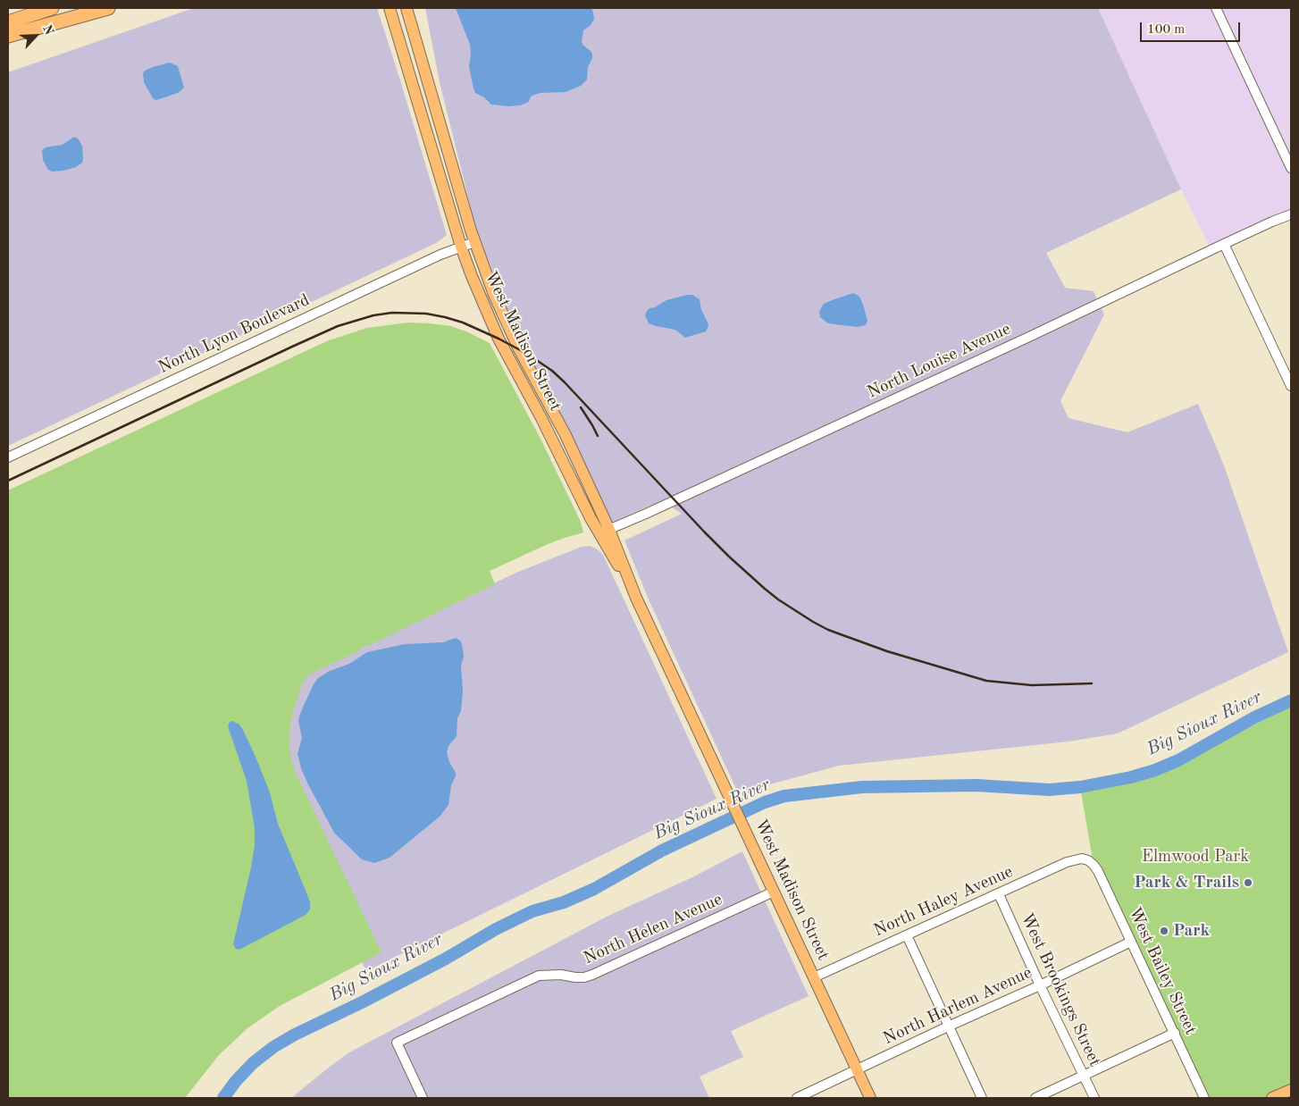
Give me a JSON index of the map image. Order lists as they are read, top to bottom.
{
  "streets": {
    "main road": ["West Madison Street"],
    "street": [
      "North Lyon Boulevard",
      "North Louise Avenue",
      "North Haley Avenue",
      "North Helen Avenue",
      "West Bailey Street",
      "West Brookings Street",
      "North Harlem Avenue"
    ]
  },
  "crossings": [
    ["North Lyon Boulevard", "West Madison Street"],
    ["West Madison Street", "North Louise Avenue"],
    ["West Madison Street", "North Haley Avenue"],
    ["West Madison Street", "North Helen Avenue"],
    ["West Madison Street", "North Harlem Avenue"],
    ["North Haley Avenue", "West Bailey Street"],
    ["North Haley Avenue", "West Brookings Street"],
    ["West Bailey Street", "North Harlem Avenue"],
    ["West Brookings Street", "North Harlem Avenue"]
  ],
  "water": ["Big Sioux River"],
  "parks": ["Elmwood Park"],
  "places": ["Park & Trails", "Park"],
  "scale_bar": "100 m",
  "north": "top right"
}
